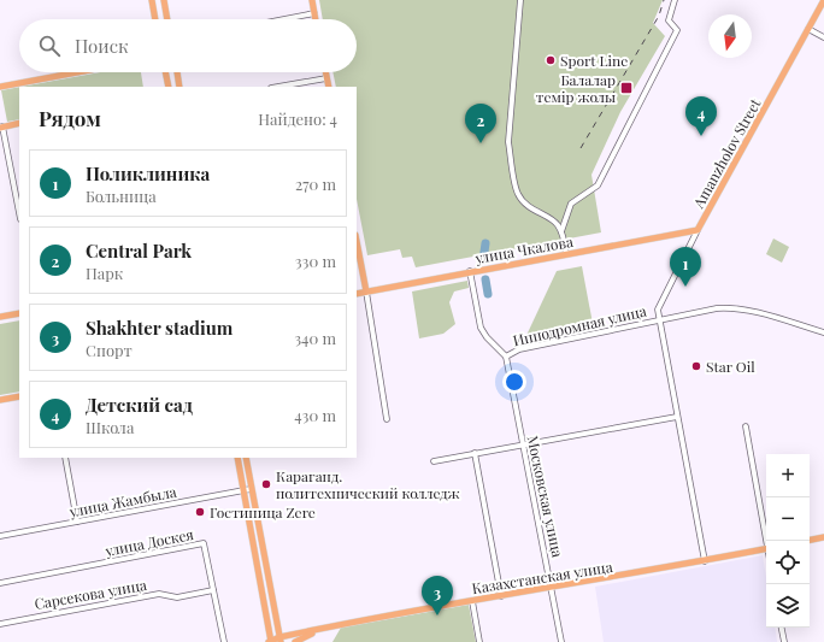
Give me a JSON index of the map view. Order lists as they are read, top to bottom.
{
  "streets": {
    "main road": ["Amanzholov Street", "улица Чкалова", "Казахстанская улица"],
    "street": [
      "Ипподромная улица",
      "Московская улица",
      "улица Жамбыла",
      "улица Доскея",
      "Сарсекова улица"
    ]
  },
  "crossings": [
    ["Amanzholov Street", "улица Чкалова"],
    ["Amanzholov Street", "Ипподромная улица"],
    ["Ипподромная улица", "Московская улица"],
    ["Московская улица", "Казахстанская улица"],
    ["улица Доскея", "Сарсекова улица"]
  ],
  "places": {
    "other": [
      "Sport Line",
      "Star Oil",
      "Караганд. политехнический колледж",
      "Гостиница Zere"
    ],
    "transit": ["Балалар темір жолы"]
  },
  "north": "bottom",
  "page": {
    "search": "Поиск",
    "heading": ["Рядом", "Найдено: 4"],
    "pins": [
      "4",
      "2",
      "1",
      "3"
    ],
    "list": [
      {
        "mark": "1",
        "name": "Поликлиника",
        "note": "Больница",
        "value": "270 m"
      },
      {
        "mark": "2",
        "name": "Central Park",
        "note": "Парк",
        "value": "330 m"
      },
      {
        "mark": "3",
        "name": "Shakhter stadium",
        "note": "Спорт",
        "value": "340 m"
      },
      {
        "mark": "4",
        "name": "Детский сад",
        "note": "Школа",
        "value": "430 m"
      }
    ],
    "map_buttons": ["+", "−"]
  }
}
